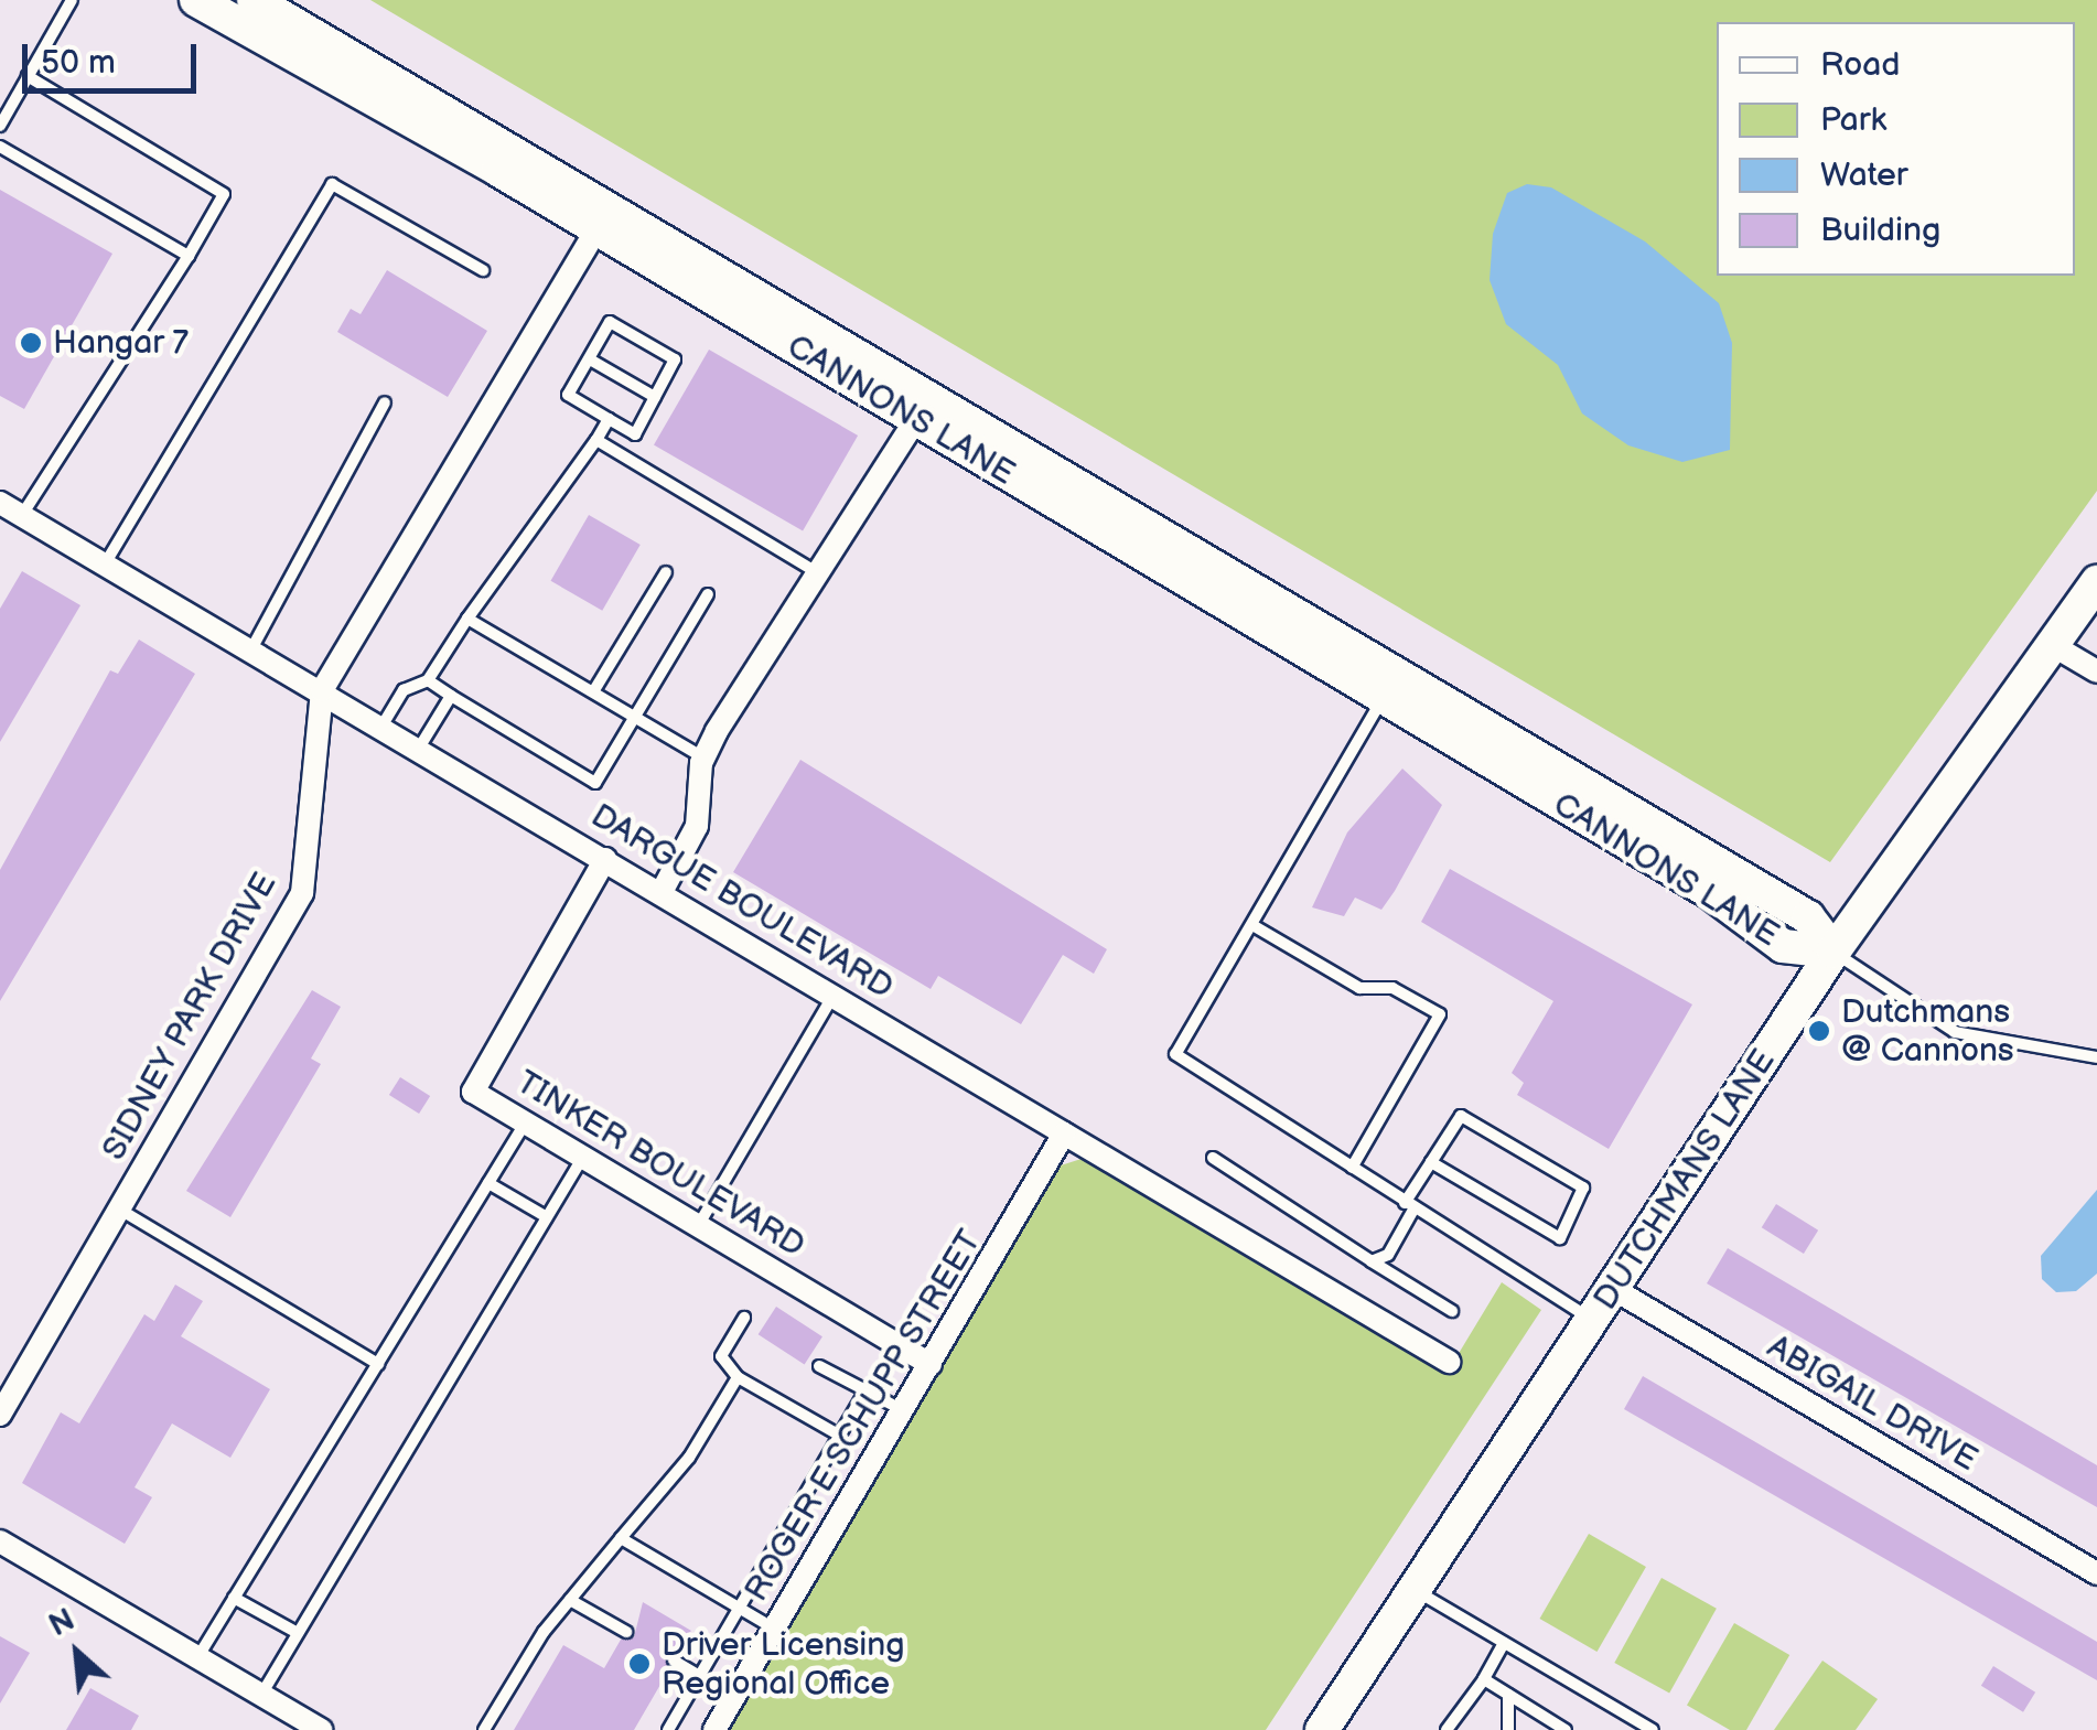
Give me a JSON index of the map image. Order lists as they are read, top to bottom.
{
  "streets": {
    "main road": ["CANNONS LANE", "DUTCHMANS LANE"],
    "street": [
      "DARGUE BOULEVARD",
      "SIDNEY PARK DRIVE",
      "TINKER BOULEVARD",
      "ABIGAIL DRIVE",
      "ROGER E SCHUPP STREET"
    ]
  },
  "crossings": [
    ["CANNONS LANE", "SIDNEY PARK DRIVE"],
    ["CANNONS LANE", "DUTCHMANS LANE"],
    ["DARGUE BOULEVARD", "SIDNEY PARK DRIVE"],
    ["DARGUE BOULEVARD", "TINKER BOULEVARD"],
    ["DARGUE BOULEVARD", "ROGER E SCHUPP STREET"],
    ["TINKER BOULEVARD", "ROGER E SCHUPP STREET"],
    ["DUTCHMANS LANE", "ABIGAIL DRIVE"]
  ],
  "places": ["Hangar 7", "Dutchmans @ Cannons", "Driver Licensing Regional Office"],
  "legend": [
    "Road",
    "Park",
    "Water",
    "Building"
  ],
  "scale_bar": "50 m",
  "north": "top left"
}
